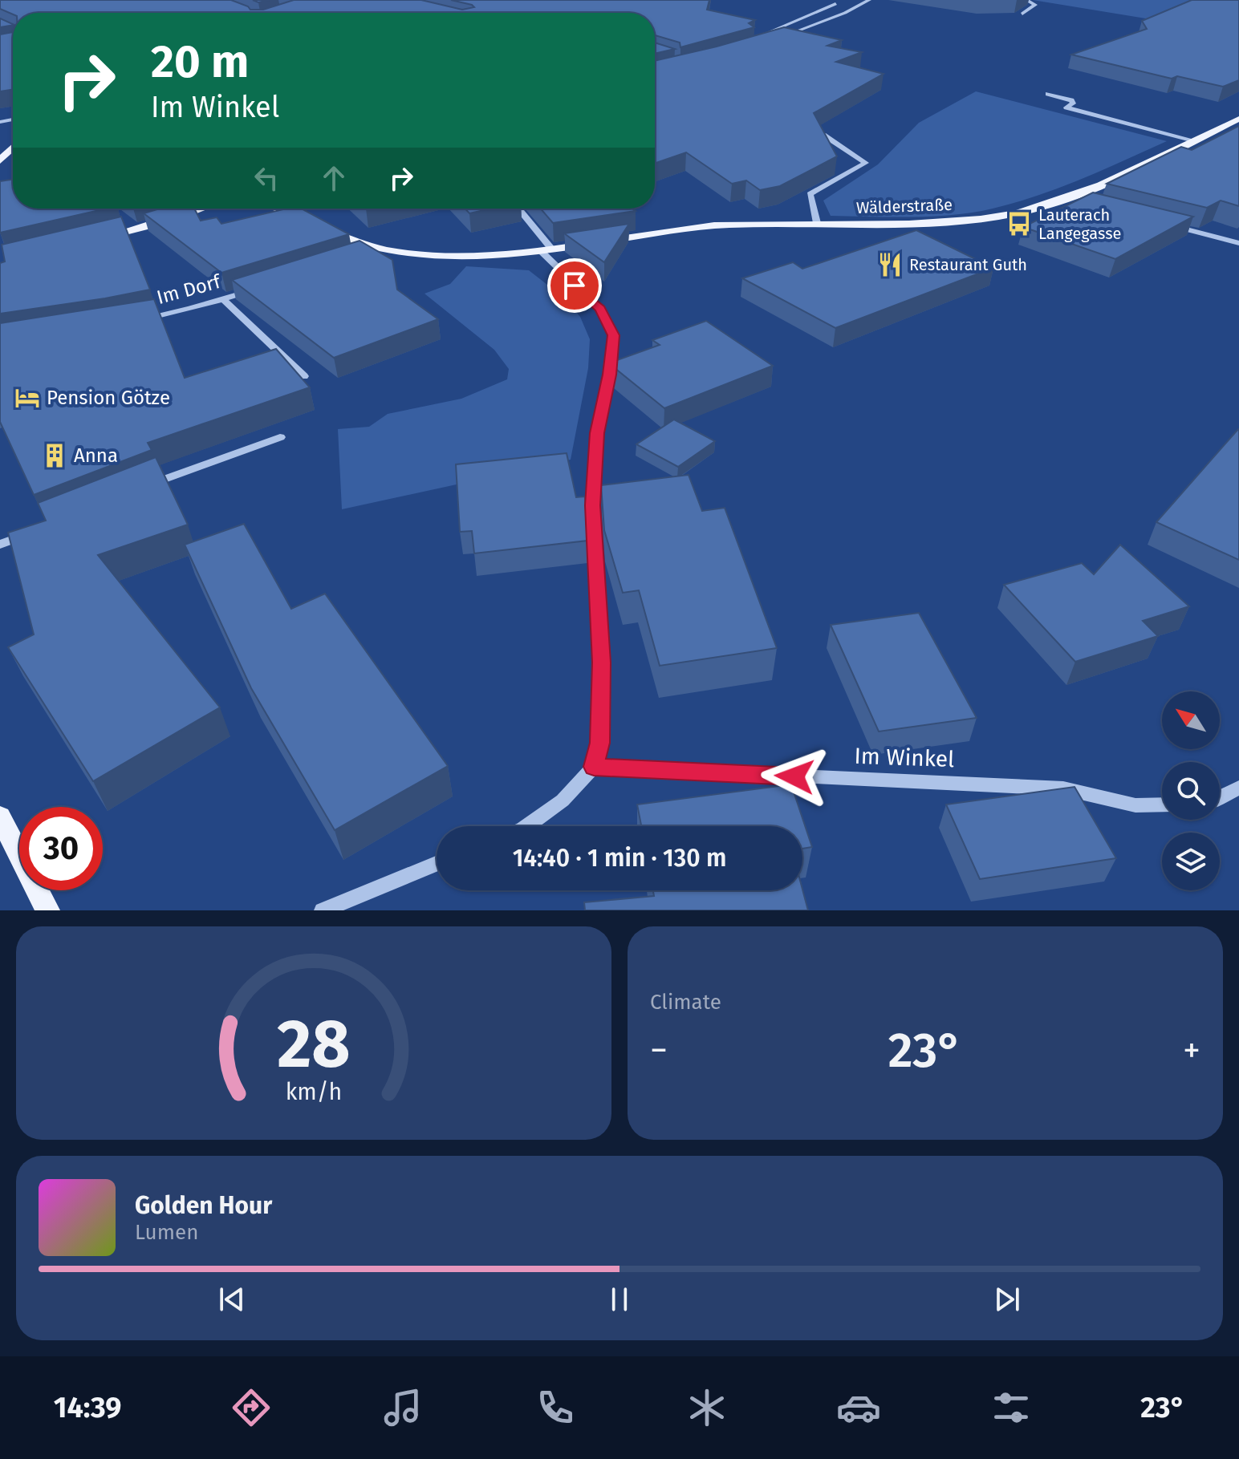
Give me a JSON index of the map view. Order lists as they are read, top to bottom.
{
  "streets": {
    "main road": ["Wälderstraße"],
    "street": ["Im Dorf", "Im Winkel"]
  },
  "places": {
    "bus stop": ["Lauterach Langegasse"],
    "restaurant": ["Restaurant Guth"],
    "hotel": ["Pension Götze"],
    "building": ["Anna"]
  },
  "north": "top left",
  "page": {
    "turn": ["20 m", "Im Winkel"],
    "limit": "30",
    "trip": "14:40 · 1 min · 130 m",
    "tile": "Climate",
    "heat": ["−", "23°", "+"],
    "song": ["Golden Hour", "Lumen"],
    "tabs": ["14:39", "23°"],
    "gauge": ["28", "km/h"]
  }
}
